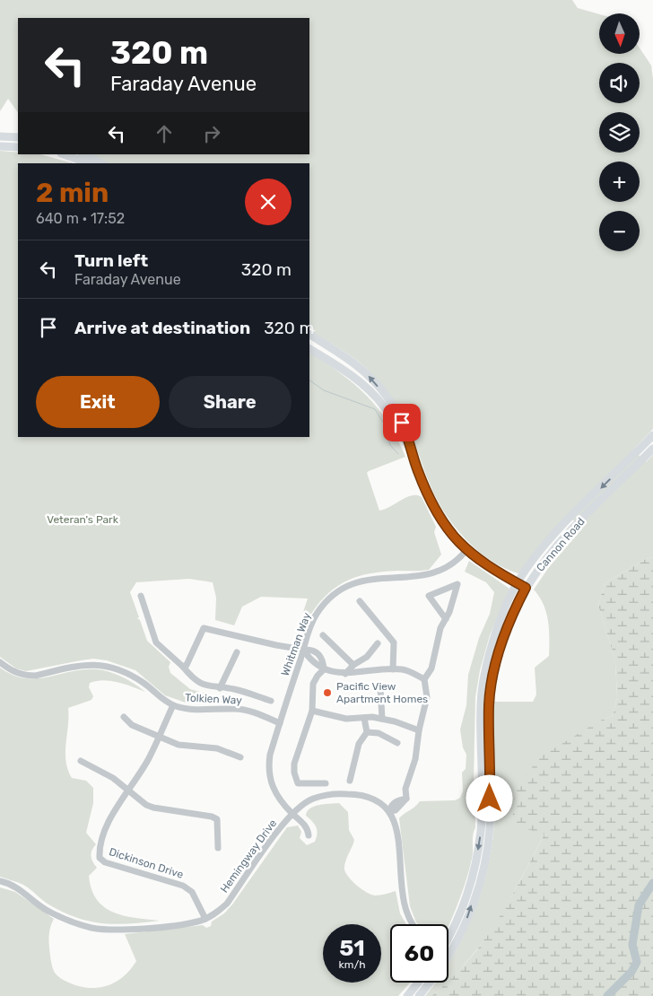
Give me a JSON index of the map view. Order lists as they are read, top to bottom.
{
  "streets": {
    "main road": ["Cannon Road"],
    "street": [
      "Whitman Way",
      "Tolkien Way",
      "Hemingway Drive",
      "Dickinson Drive"
    ]
  },
  "crossings": [
    ["Whitman Way", "Tolkien Way"],
    ["Whitman Way", "Hemingway Drive"],
    ["Tolkien Way", "Dickinson Drive"],
    ["Hemingway Drive", "Dickinson Drive"]
  ],
  "parks": ["Veteran's Park"],
  "places": ["Pacific View Apartment Homes"],
  "north": "bottom",
  "page": {
    "map_buttons": ["+", "−"],
    "turn": ["320 m", "Faraday Avenue"],
    "heading": ["2 min", "640 m · 17:52"],
    "list": [
      {
        "name": "Turn left",
        "note": "Faraday Avenue",
        "value": "320 m"
      },
      {
        "name": "Arrive at destination",
        "value": "320 m"
      }
    ],
    "buttons": ["Exit", "Share"],
    "speed": "51 km/h",
    "limit": "60"
  }
}
